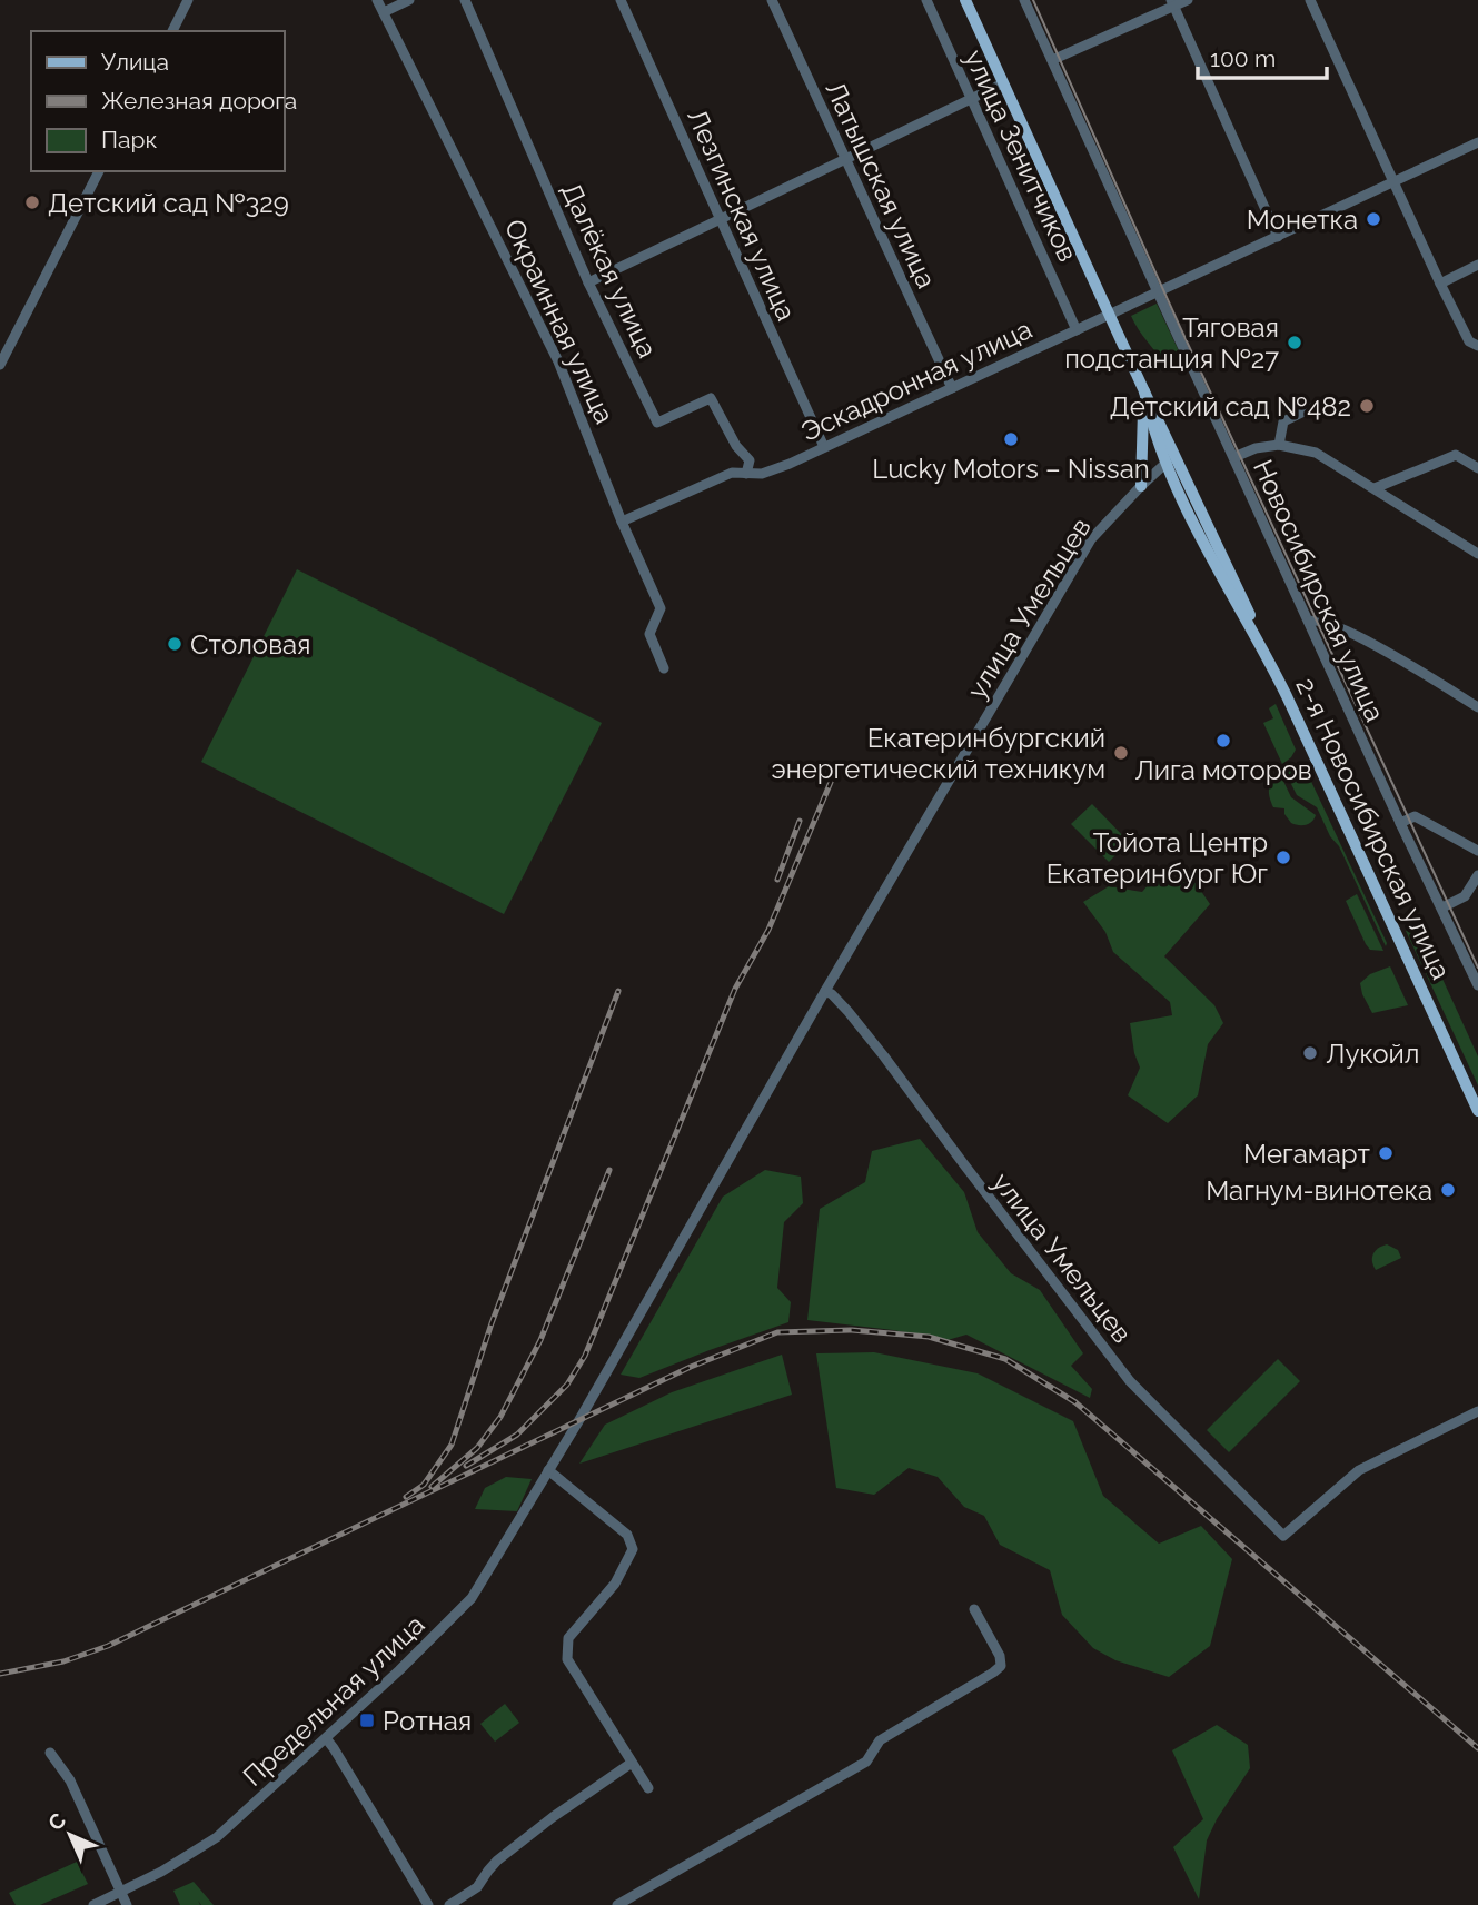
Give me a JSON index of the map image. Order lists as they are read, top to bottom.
{
  "streets": {
    "main road": ["2-я Новосибирская улица"],
    "street": [
      "улица Зенитчиков",
      "Латышская улица",
      "Лезгинская улица",
      "Далёкая улица",
      "Окраинная улица",
      "Эскадронная улица",
      "Новосибирская улица",
      "улица Умельцев",
      "Предельная улица"
    ]
  },
  "crossings": [
    ["улица Зенитчиков", "Эскадронная улица"],
    ["Латышская улица", "Эскадронная улица"],
    ["Лезгинская улица", "Эскадронная улица"],
    ["Далёкая улица", "Эскадронная улица"],
    ["Окраинная улица", "Эскадронная улица"],
    ["Эскадронная улица", "Новосибирская улица"],
    ["Эскадронная улица", "2-я Новосибирская улица"],
    ["улица Умельцев", "2-я Новосибирская улица"],
    ["улица Умельцев", "Предельная улица"]
  ],
  "places": {
    "other": [
      "Детский сад №329",
      "Монетка",
      "Тяговая подстанция №27",
      "Детский сад №482",
      "Lucky Motors – Nissan",
      "Столовая",
      "Лига моторов",
      "Екатеринбургский энергетический техникум",
      "Тойота Центр Екатеринбург Юг",
      "Лукойл",
      "Мегамарт",
      "Магнум-винотека"
    ],
    "transit": ["Ротная"]
  },
  "legend": ["Улица", "Железная дорога", "Парк"],
  "scale_bar": "100 m",
  "north": "top left"
}
